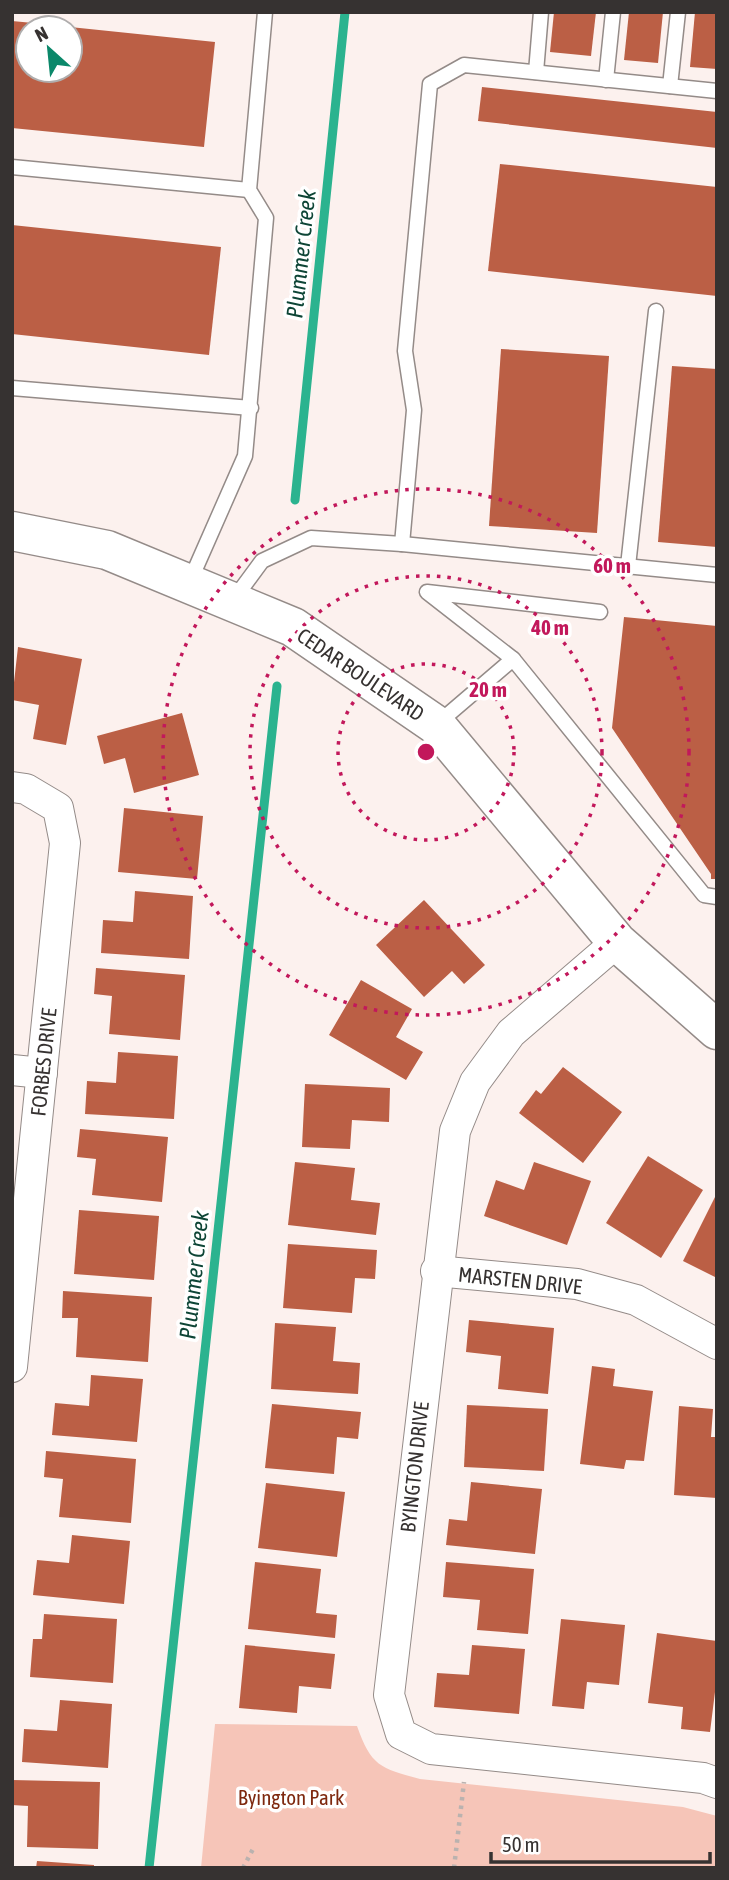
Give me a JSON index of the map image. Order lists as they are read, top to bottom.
{
  "streets": {
    "main road": ["CEDAR BOULEVARD"],
    "street": ["FORBES DRIVE", "MARSTEN DRIVE", "BYINGTON DRIVE"]
  },
  "crossings": [
    ["CEDAR BOULEVARD", "BYINGTON DRIVE"],
    ["MARSTEN DRIVE", "BYINGTON DRIVE"]
  ],
  "water": ["Plummer Creek"],
  "parks": ["Byington Park"],
  "scale_bar": "50 m",
  "north": "top left",
  "rings": ["60 m", "40 m", "20 m"]
}
